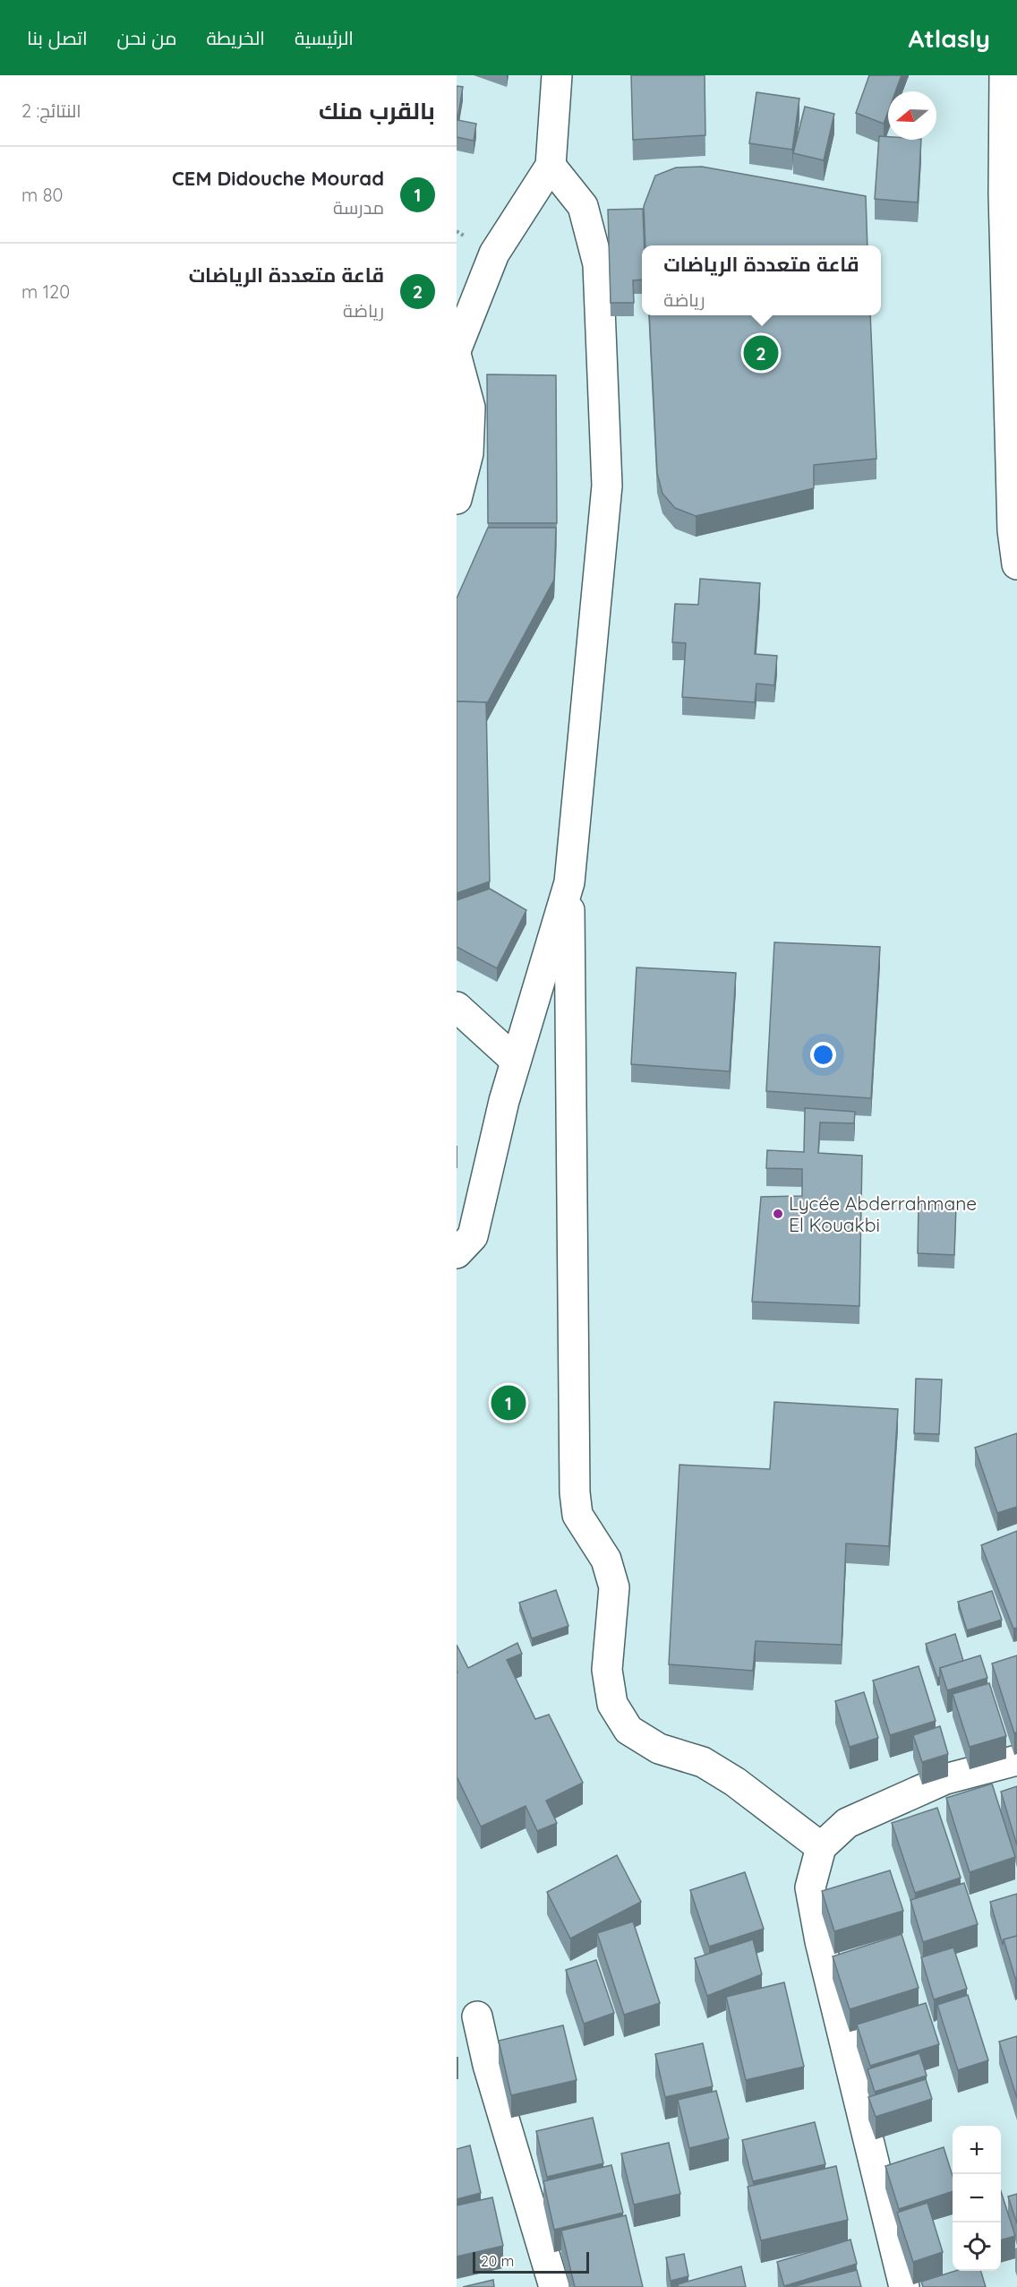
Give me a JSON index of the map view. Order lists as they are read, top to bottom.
{
  "places": ["Lycée Abderrahmane El Kouakbi"],
  "scale_bar": "20 m",
  "north": "left",
  "page": {
    "header": "Atlasly",
    "nav": [
      "الرئيسية",
      "الخريطة",
      "من نحن",
      "اتصل بنا"
    ],
    "heading": ["بالقرب منك", "النتائج: 2"],
    "list": [
      {
        "mark": "1",
        "name": "CEM Didouche Mourad",
        "note": "مدرسة",
        "value": "80 m"
      },
      {
        "mark": "2",
        "name": "قاعة متعددة الرياضات",
        "note": "رياضة",
        "value": "120 m"
      }
    ],
    "popup": ["قاعة متعددة الرياضات", "رياضة"],
    "pins": ["2", "1"],
    "map_buttons": ["+", "−"],
    "scale": "20 m"
  }
}
